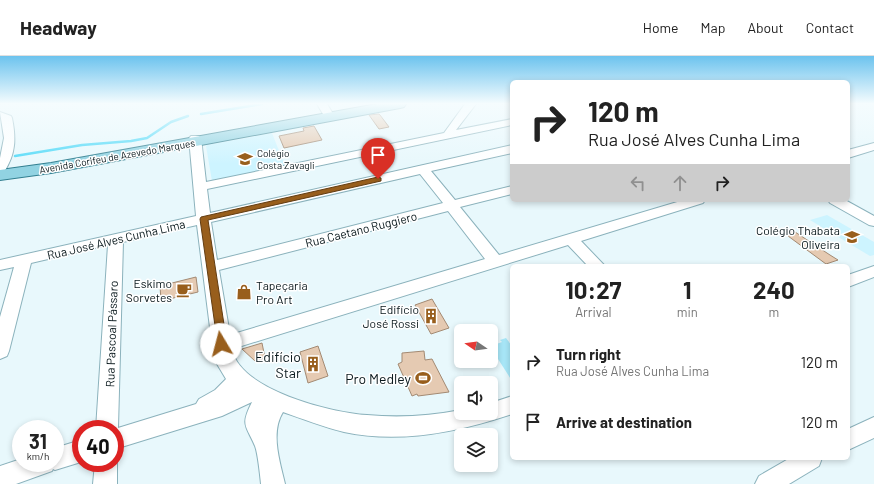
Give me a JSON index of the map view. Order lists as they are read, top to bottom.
{
  "streets": {
    "main road": ["Avenida Corifeu de Azevedo Marques"],
    "street": ["Rua Caetano Ruggiero", "Rua José Alves Cunha Lima", "Rua Pascoal Pássaro"]
  },
  "crossings": [
    ["Rua José Alves Cunha Lima", "Rua Pascoal Pássaro"]
  ],
  "places": {
    "school or university": ["Colégio Costa Zavagli", "Colégio Thabata Oliveira"],
    "cafe": ["Eskimo Sorvetes"],
    "shop": ["Tapeçaria Pro Art"],
    "building": ["Edifício José Rossi", "Edifício Star"],
    "sports": ["Pro Medley"]
  },
  "north": "left",
  "page": {
    "header": "Headway",
    "nav": [
      "Home",
      "Map",
      "About",
      "Contact"
    ],
    "turn": ["120 m", "Rua José Alves Cunha Lima"],
    "eta": [
      "10:27",
      "Arrival",
      "1",
      "min",
      "240",
      "m"
    ],
    "list": [
      {
        "name": "Turn right",
        "note": "Rua José Alves Cunha Lima",
        "value": "120 m"
      },
      {
        "name": "Arrive at destination",
        "value": "120 m"
      }
    ],
    "speed": "31 km/h",
    "limit": "40"
  }
}
